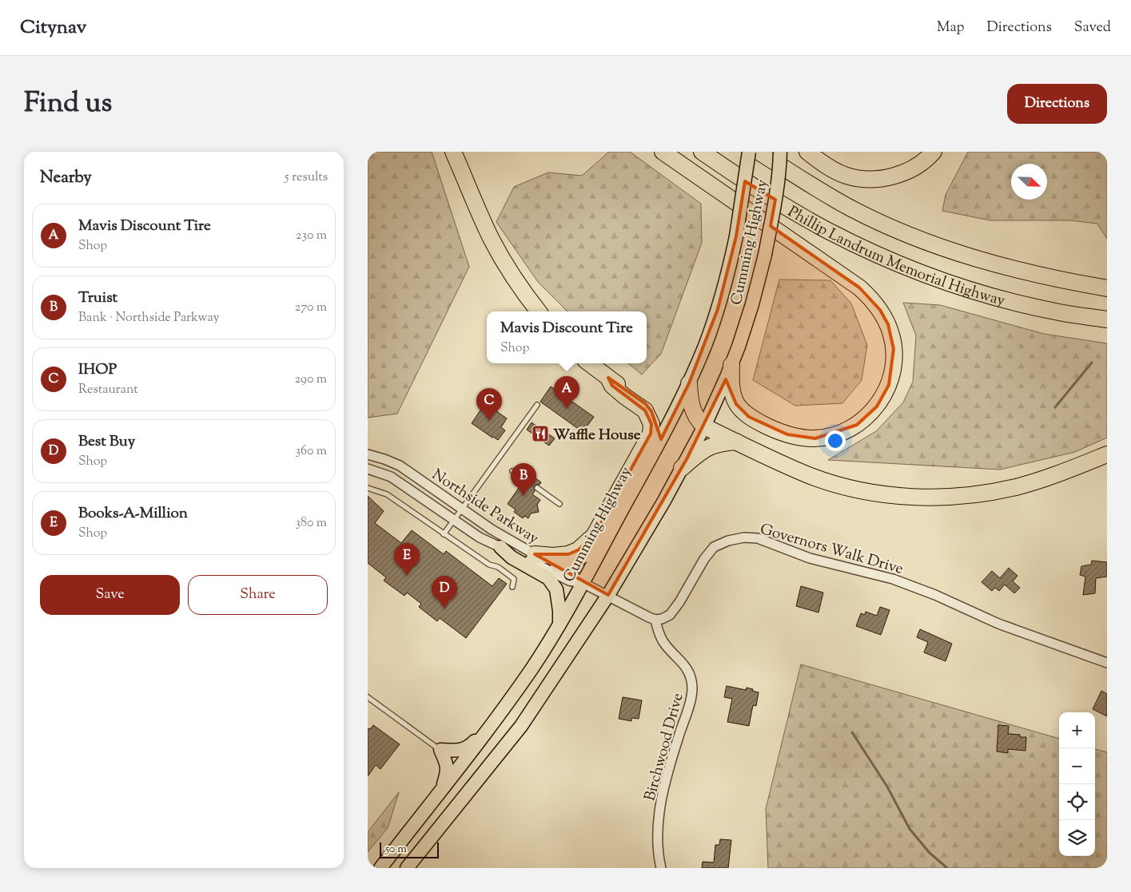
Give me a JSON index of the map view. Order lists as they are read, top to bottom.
{
  "streets": {
    "highway": ["Phillip Landrum Memorial Highway"],
    "main road": ["Cumming Highway"],
    "street": ["Northside Parkway", "Governors Walk Drive", "Birchwood Drive"]
  },
  "crossings": [
    ["Cumming Highway", "Northside Parkway"],
    ["Governors Walk Drive", "Birchwood Drive"]
  ],
  "places": {
    "restaurant": ["Waffle House"]
  },
  "scale_bar": "50 m",
  "north": "bottom right",
  "page": {
    "header": "Citynav",
    "nav": ["Map", "Directions", "Saved"],
    "title": "Find us",
    "buttons": [
      "Directions",
      ["Save", "Share"]
    ],
    "heading": ["Nearby", "5 results"],
    "list": [
      {
        "mark": "A",
        "name": "Mavis Discount Tire",
        "note": "Shop",
        "value": "230 m"
      },
      {
        "mark": "B",
        "name": "Truist",
        "note": "Bank · Northside Parkway",
        "value": "270 m"
      },
      {
        "mark": "C",
        "name": "IHOP",
        "note": "Restaurant",
        "value": "290 m"
      },
      {
        "mark": "D",
        "name": "Best Buy",
        "note": "Shop",
        "value": "360 m"
      },
      {
        "mark": "E",
        "name": "Books-A-Million",
        "note": "Shop",
        "value": "380 m"
      }
    ],
    "popup": ["Mavis Discount Tire", "Shop"],
    "pins": [
      "A",
      "C",
      "B",
      "E",
      "D"
    ],
    "map_buttons": ["+", "−"],
    "scale": "50 m"
  }
}
